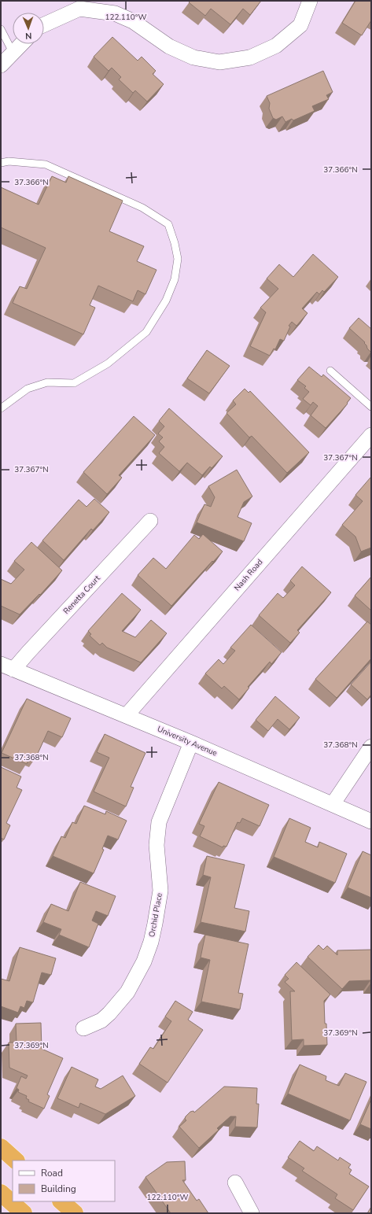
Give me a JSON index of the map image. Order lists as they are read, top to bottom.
{
  "streets": {
    "street": [
      "Nash Road",
      "Renetta Court",
      "University Avenue",
      "Orchid Place"
    ]
  },
  "crossings": [
    ["Nash Road", "University Avenue"],
    ["Renetta Court", "University Avenue"],
    ["University Avenue", "Orchid Place"]
  ],
  "legend": ["Road", "Building"],
  "north": "bottom",
  "coordinates": [
    "122.110°W",
    "37.366°N",
    "37.367°N",
    "37.368°N",
    "37.369°N"
  ]
}
